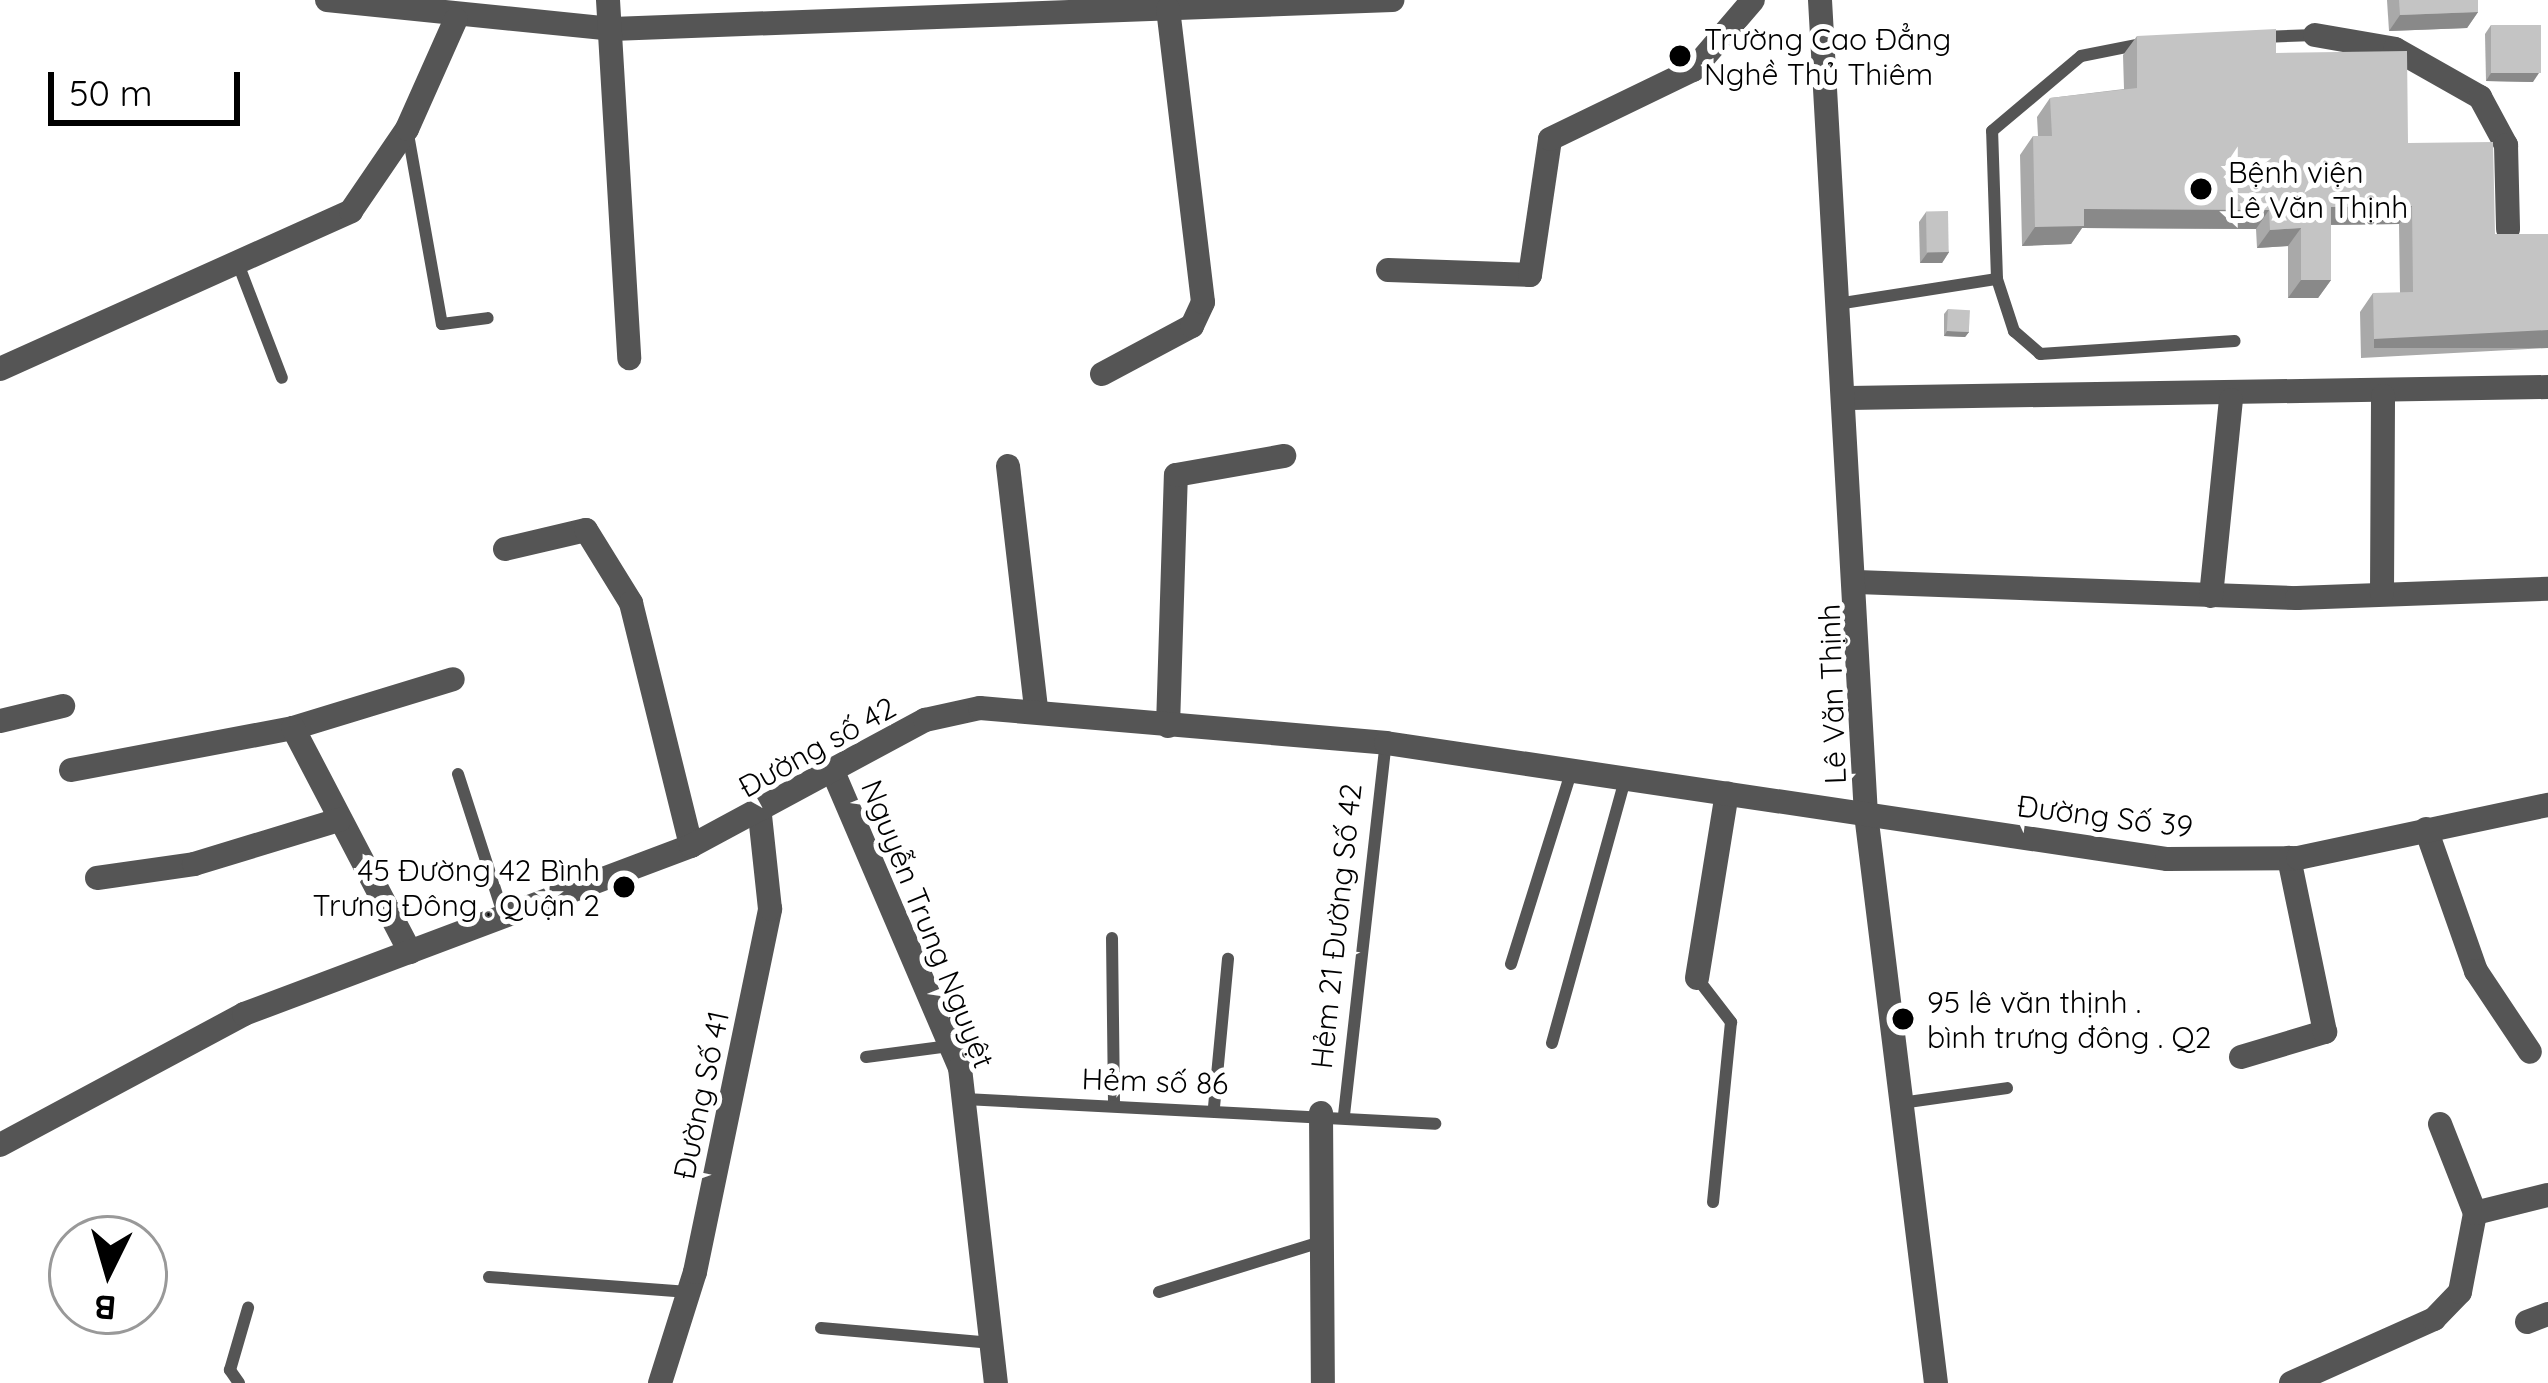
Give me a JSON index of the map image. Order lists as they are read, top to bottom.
{
  "streets": {
    "street": [
      "Lê Văn Thịnh",
      "Đường số 42",
      "Đường Số 39",
      "Nguyễn Trung Nguyệt",
      "Hẻm 21 Đường Số 42",
      "Đường Số 41"
    ],
    "lane": ["Hẻm số 86"]
  },
  "crossings": [
    ["Lê Văn Thịnh", "Đường số 42"],
    ["Lê Văn Thịnh", "Đường Số 39"],
    ["Đường số 42", "Đường Số 39"],
    ["Đường số 42", "Nguyễn Trung Nguyệt"],
    ["Đường số 42", "Hẻm 21 Đường Số 42"],
    ["Đường số 42", "Đường Số 41"],
    ["Nguyễn Trung Nguyệt", "Hẻm số 86"],
    ["Hẻm 21 Đường Số 42", "Hẻm số 86"]
  ],
  "places": [
    "Trường Cao Đẳng Nghề Thủ Thiêm",
    "Bệnh viện Lê Văn Thịnh",
    "45 Đường 42 Bình Trưng Đông . Quận 2",
    "95 lê văn thịnh . bình trưng đông . Q2"
  ],
  "scale_bar": "50 m",
  "north": "bottom"
}
